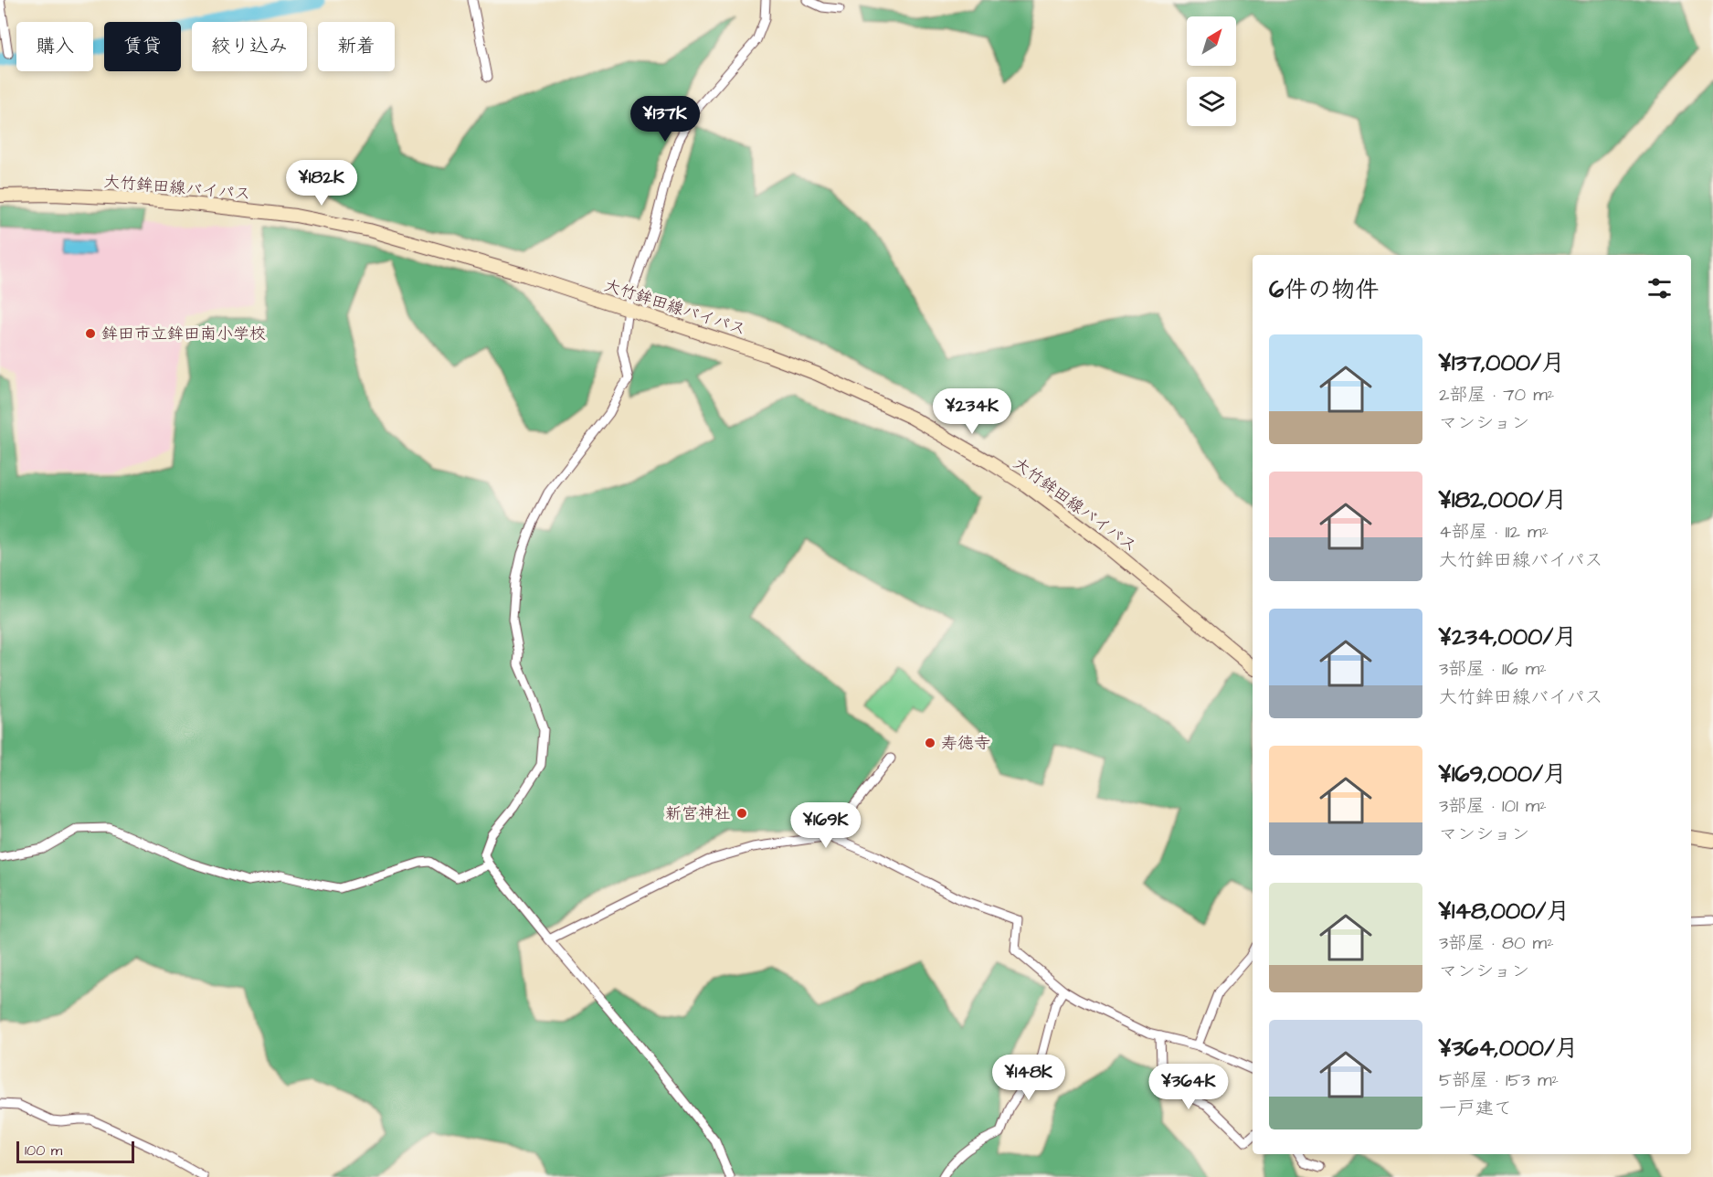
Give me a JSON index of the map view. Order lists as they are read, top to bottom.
{
  "streets": {
    "main road": ["大竹鉾田線バイパス"]
  },
  "places": ["鉾田市立鉾田南小学校", "寿徳寺", "新宮神社"],
  "scale_bar": "100 m",
  "north": "top right",
  "page": {
    "chip": [
      "購入",
      "賃貸",
      "絞り込み",
      "新着"
    ],
    "price": [
      "¥137K",
      "¥182K",
      "¥234K",
      "¥169K",
      "¥148K",
      "¥364K"
    ],
    "heading": "6件の物件",
    "list": [
      {
        "name": "¥137,000/月",
        "note": "2部屋 · 70 m² · マンション"
      },
      {
        "name": "¥182,000/月",
        "note": "4部屋 · 112 m² · 大竹鉾田線バイパス"
      },
      {
        "name": "¥234,000/月",
        "note": "3部屋 · 116 m² · 大竹鉾田線バイパス"
      },
      {
        "name": "¥169,000/月",
        "note": "3部屋 · 101 m² · マンション"
      },
      {
        "name": "¥148,000/月",
        "note": "3部屋 · 80 m² · マンション"
      },
      {
        "name": "¥364,000/月",
        "note": "5部屋 · 153 m² · 一戸建て"
      }
    ],
    "scale": "100 m"
  }
}
